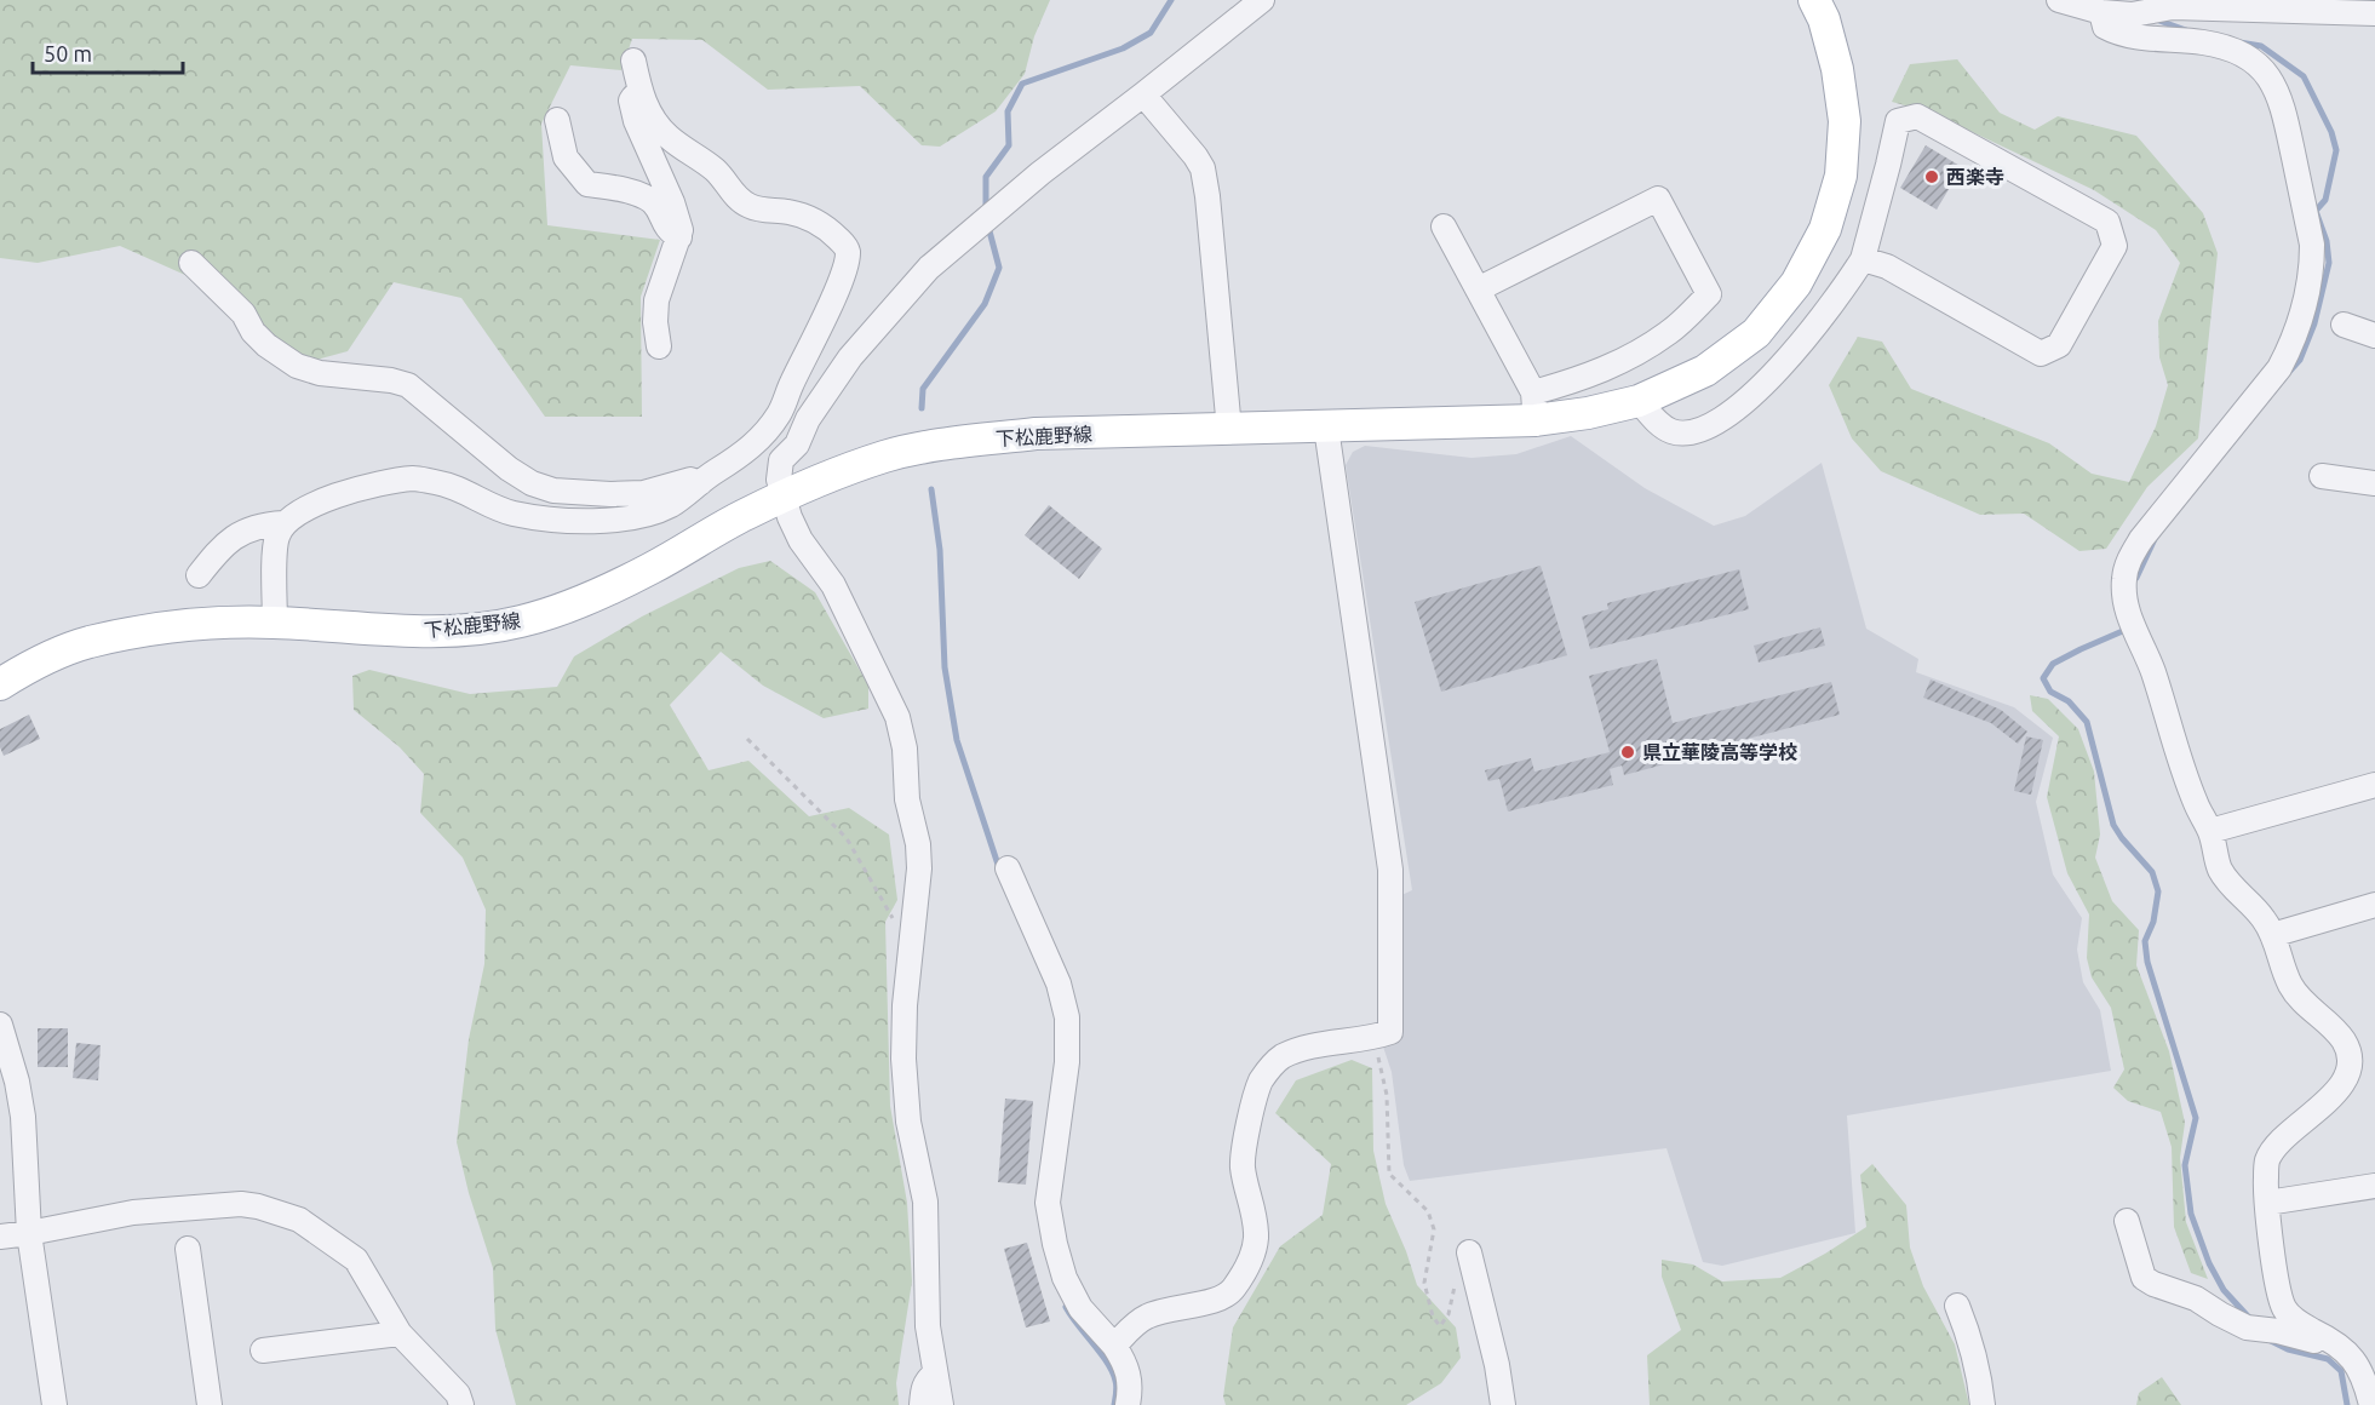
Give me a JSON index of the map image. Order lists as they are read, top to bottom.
{
  "streets": {
    "main road": ["下松鹿野線"]
  },
  "places": ["西楽寺", "県立華陵高等学校"],
  "scale_bar": "50 m"
}
